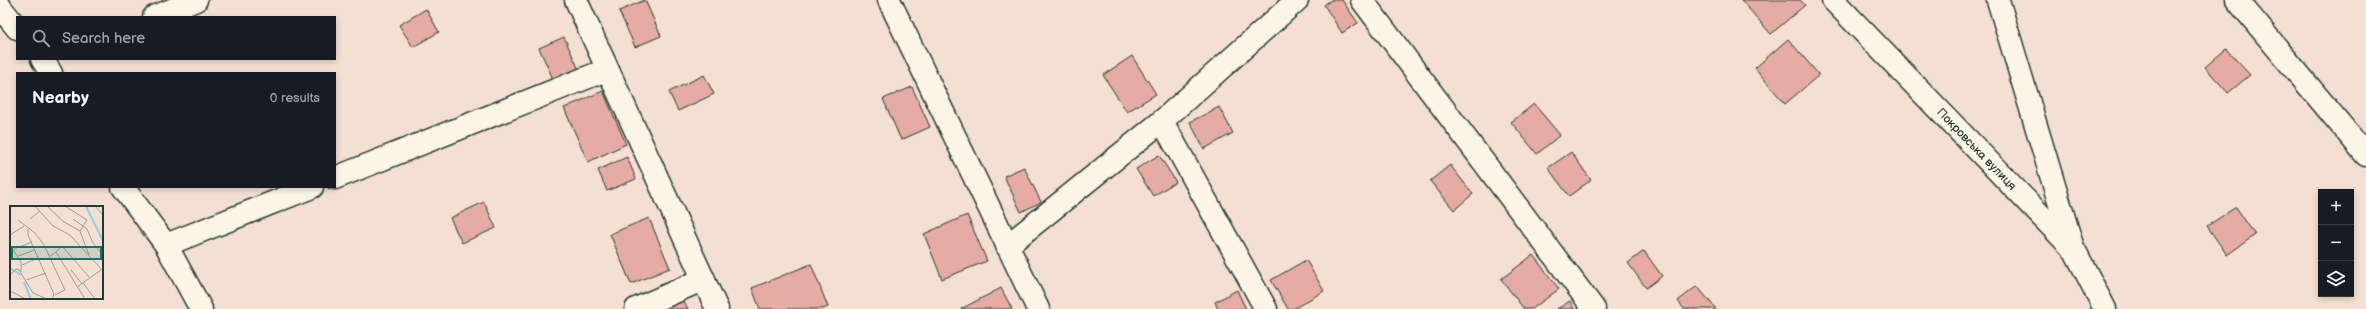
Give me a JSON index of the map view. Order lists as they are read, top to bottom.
{
  "streets": {
    "street": ["Покровська вулиця"]
  },
  "page": {
    "search": "Search here",
    "heading": ["Nearby", "0 results"],
    "map_buttons": ["+", "−"]
  }
}
